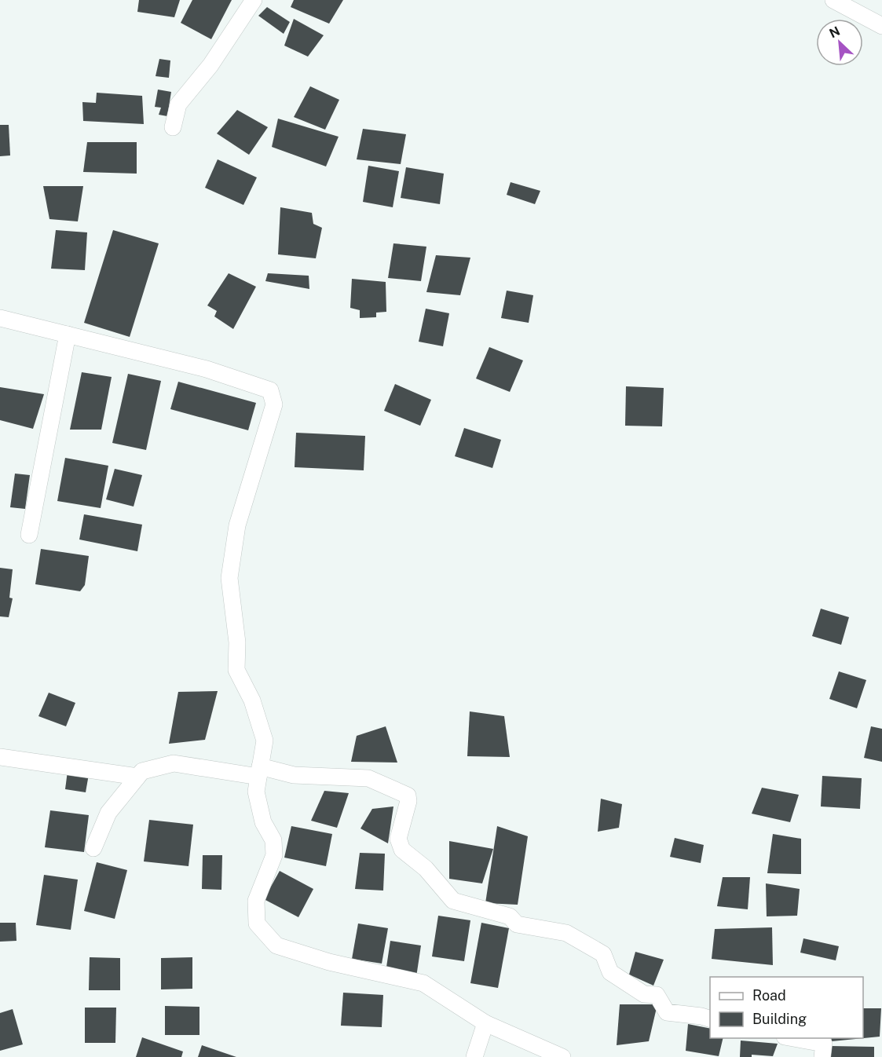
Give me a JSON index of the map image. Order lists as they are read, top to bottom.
{
  "legend": ["Road", "Building"],
  "north": "top left"
}
